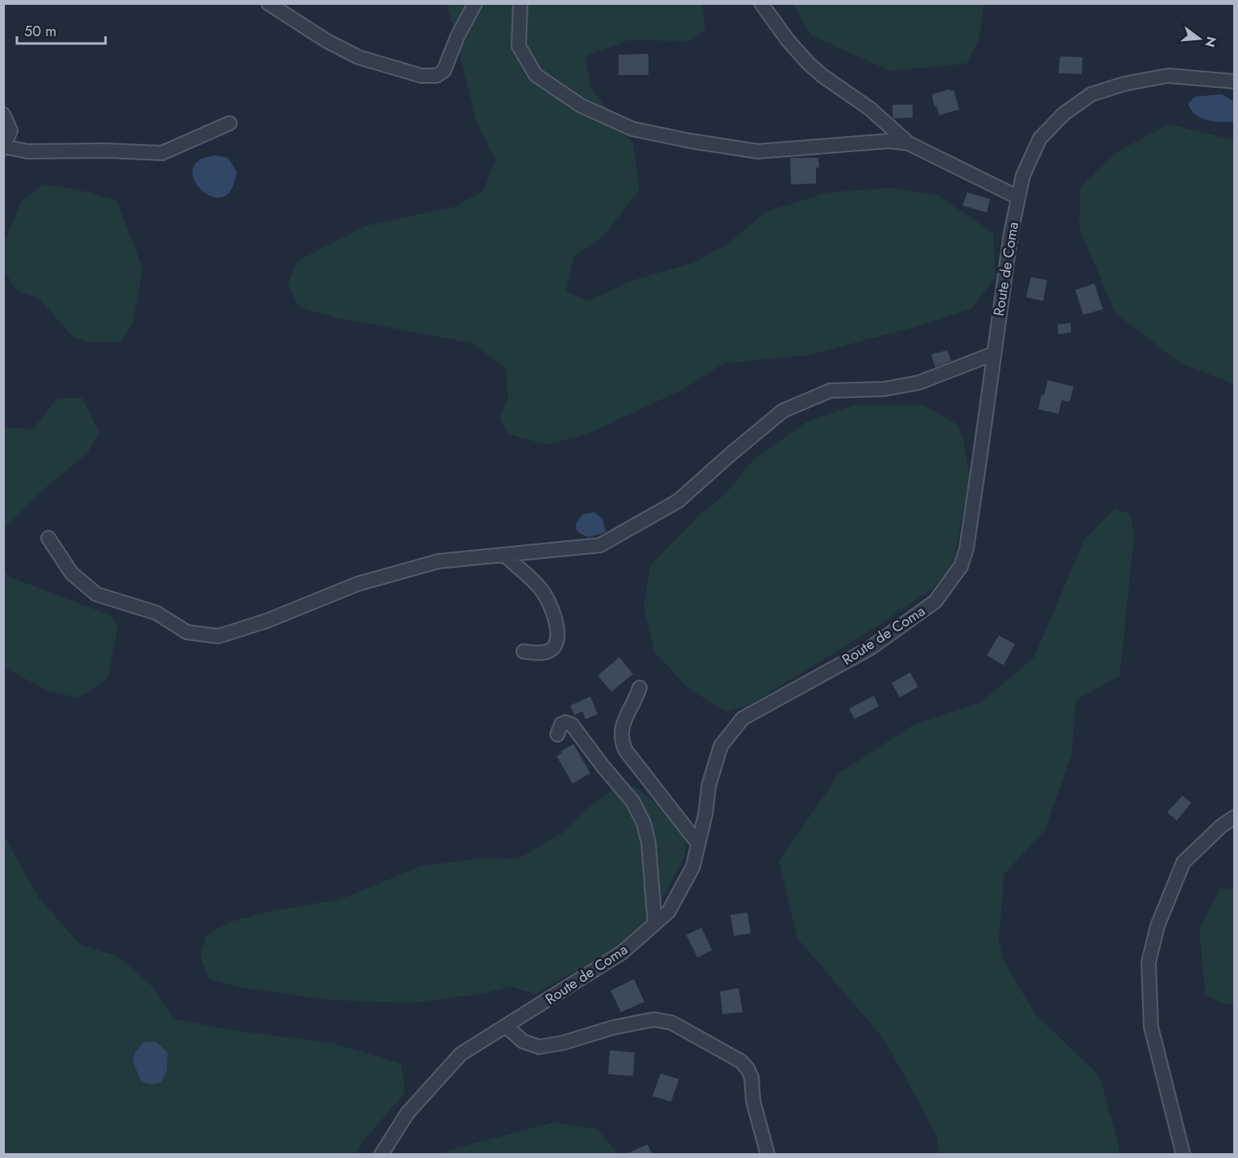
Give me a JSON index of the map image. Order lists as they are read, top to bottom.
{
  "streets": {
    "street": ["Route de Coma"]
  },
  "scale_bar": "50 m",
  "north": "right"
}
